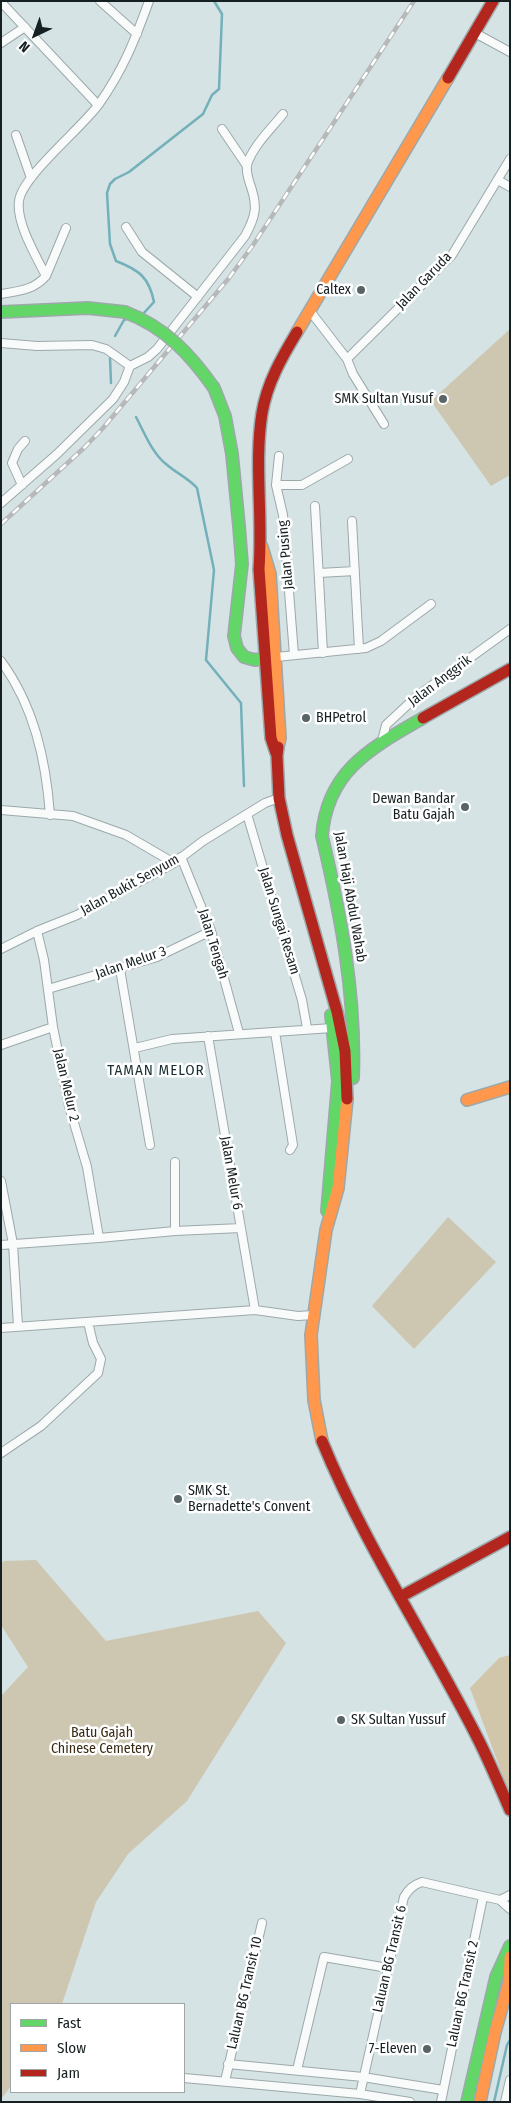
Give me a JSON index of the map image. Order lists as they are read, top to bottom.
{
  "streets": {
    "main road": ["Jalan Haji Abdul Wahab"],
    "street": [
      "Jalan Garuda",
      "Jalan Pusing",
      "Jalan Anggrik",
      "Jalan Bukit Senyum",
      "Jalan Sungai Resam",
      "Jalan Tengah",
      "Jalan Melur 3",
      "Jalan Melur 2",
      "Jalan Melur 6",
      "Laluan BG Transit 6",
      "Laluan BG Transit 10",
      "Laluan BG Transit 2"
    ]
  },
  "crossings": [
    ["Jalan Anggrik", "Jalan Haji Abdul Wahab"],
    ["Jalan Bukit Senyum", "Jalan Sungai Resam"],
    ["Jalan Bukit Senyum", "Jalan Tengah"],
    ["Jalan Bukit Senyum", "Jalan Melur 2"],
    ["Jalan Tengah", "Jalan Melur 3"],
    ["Jalan Melur 3", "Jalan Melur 2"],
    ["Laluan BG Transit 6", "Laluan BG Transit 2"]
  ],
  "districts": ["TAMAN MELOR"],
  "parks": ["Batu Gajah Chinese Cemetery"],
  "places": [
    "Caltex",
    "SMK Sultan Yusuf",
    "BHPetrol",
    "Dewan Bandar Batu Gajah",
    "SMK St. Bernadette's Convent",
    "SK Sultan Yussuf",
    "7-Eleven"
  ],
  "legend": ["Fast", "Slow", "Jam"],
  "north": "bottom left"
}
